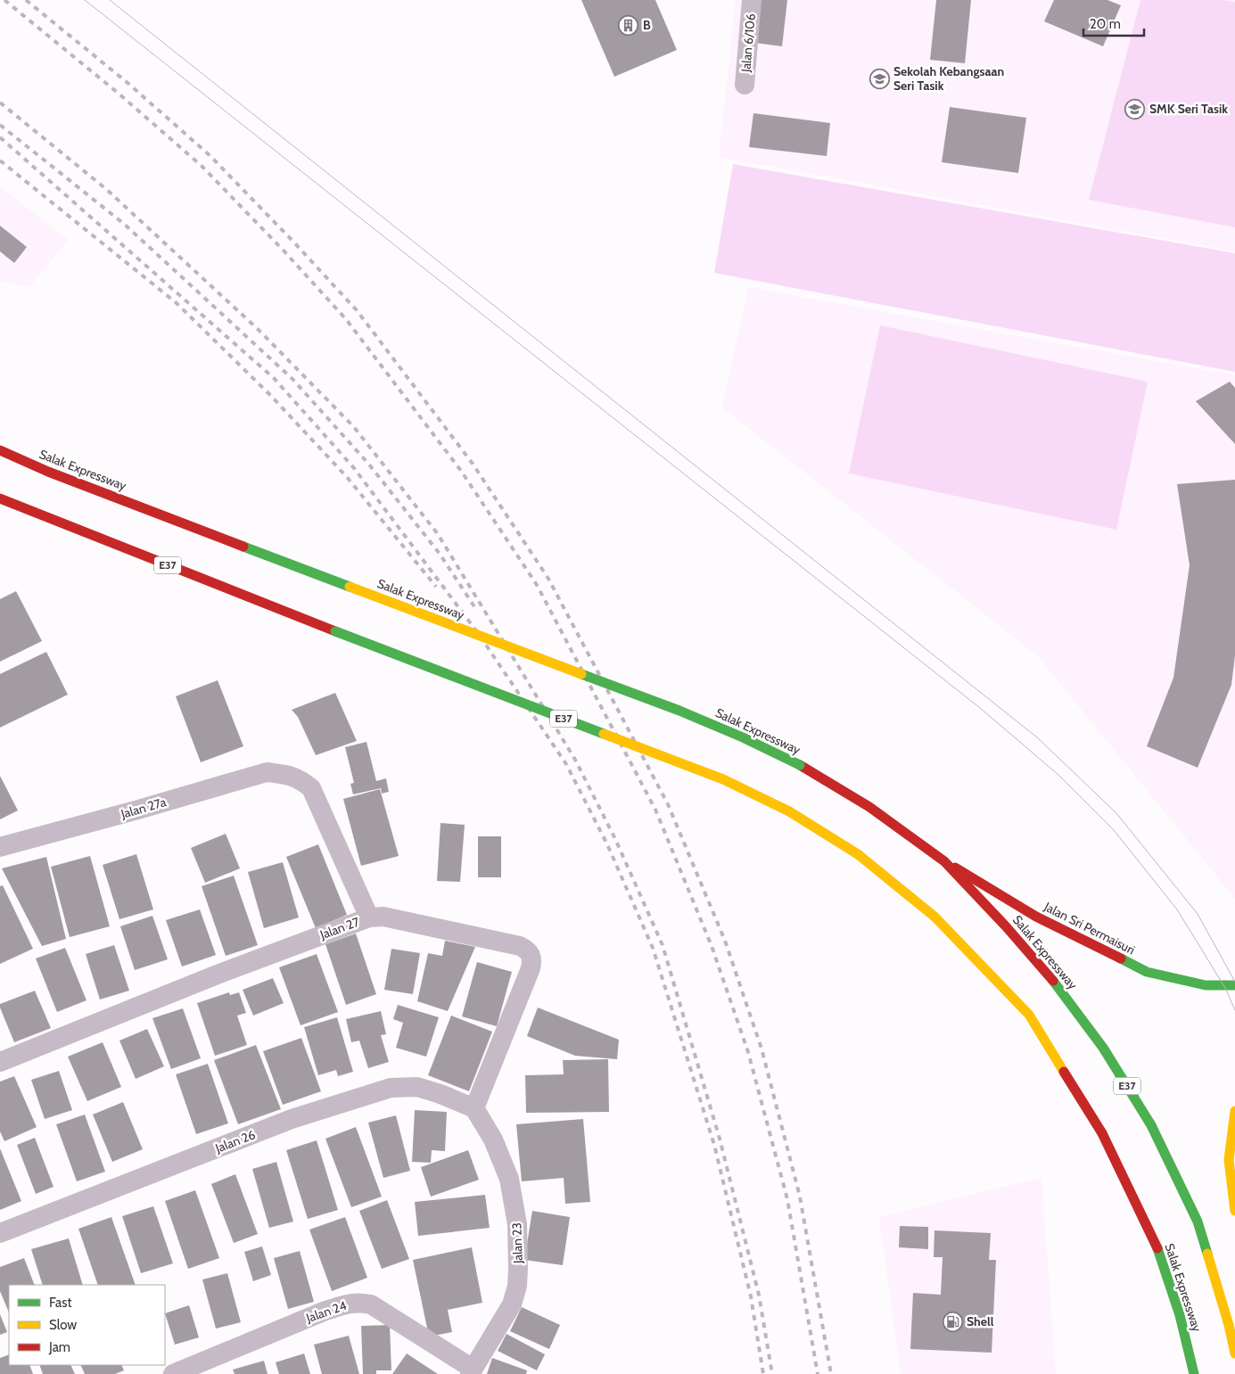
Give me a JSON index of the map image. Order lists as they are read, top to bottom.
{
  "streets": {
    "main road": ["Salak Expressway", "E37", "Jalan Sri Permaisuri"],
    "street": [
      "Jalan 6/106",
      "Jalan 27a",
      "Jalan 27",
      "Jalan 26",
      "Jalan 23",
      "Jalan 24"
    ]
  },
  "crossings": [
    ["Salak Expressway", "Jalan Sri Permaisuri"],
    ["Jalan 27a", "Jalan 27"],
    ["Jalan 27", "Jalan 26"],
    ["Jalan 27", "Jalan 23"],
    ["Jalan 26", "Jalan 23"],
    ["Jalan 23", "Jalan 24"]
  ],
  "places": {
    "building": ["B"],
    "school or university": ["Sekolah Kebangsaan Seri Tasik", "SMK Seri Tasik"],
    "fuel station": ["Shell"]
  },
  "legend": ["Fast", "Slow", "Jam"],
  "scale_bar": "20 m"
}
